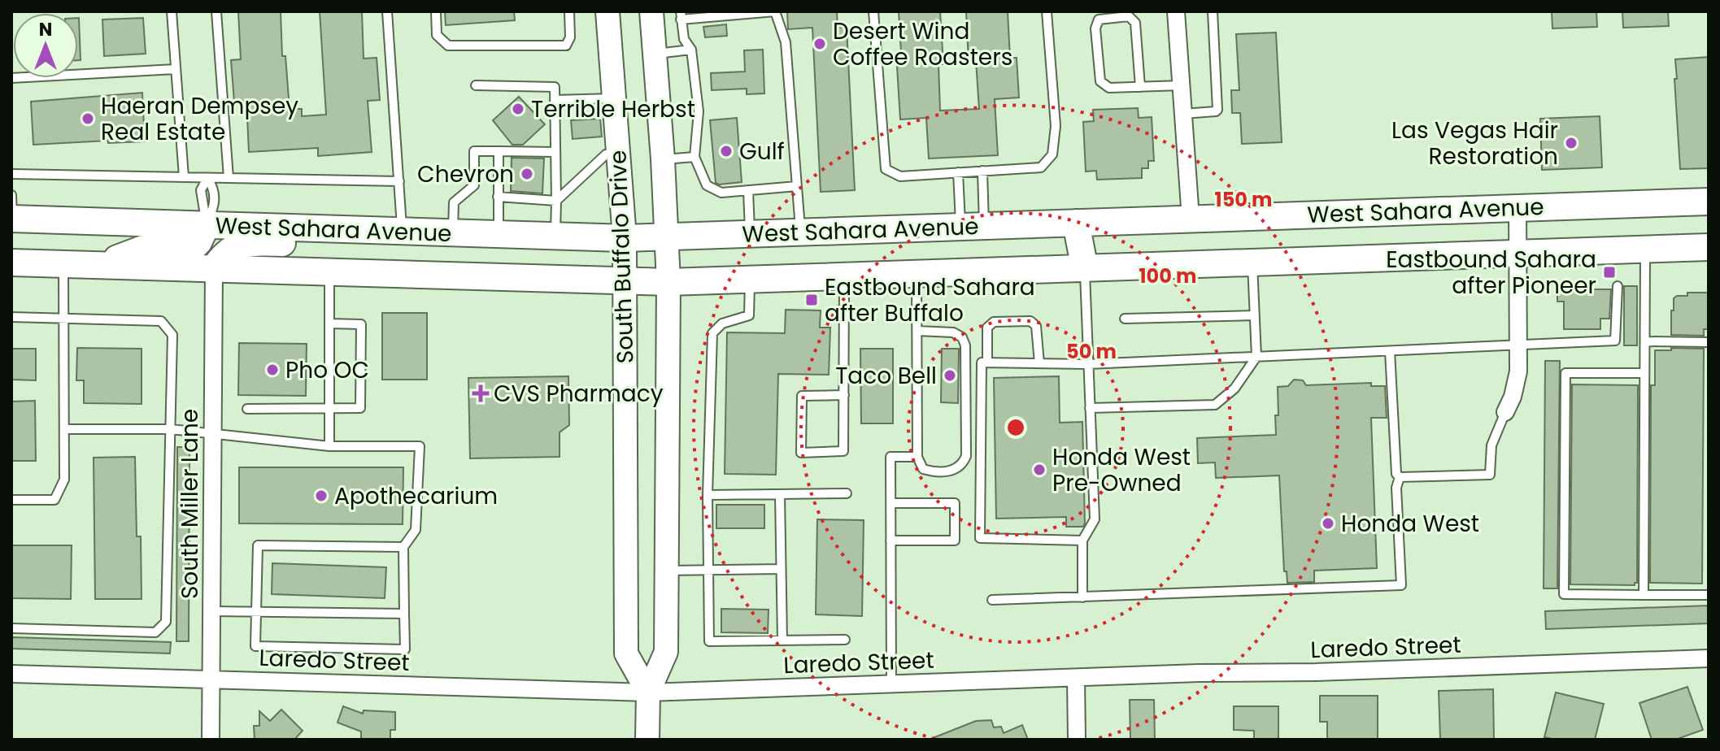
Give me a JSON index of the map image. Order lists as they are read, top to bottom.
{
  "streets": {
    "main road": ["West Sahara Avenue", "South Buffalo Drive"],
    "street": ["South Miller Lane", "Laredo Street"]
  },
  "crossings": [
    ["West Sahara Avenue", "South Buffalo Drive"],
    ["West Sahara Avenue", "South Miller Lane"],
    ["South Buffalo Drive", "Laredo Street"],
    ["South Miller Lane", "Laredo Street"]
  ],
  "places": {
    "other": [
      "Desert Wind Coffee Roasters",
      "Terrible Herbst",
      "Haeran Dempsey Real Estate",
      "Las Vegas Hair Restoration",
      "Gulf",
      "Chevron",
      "Pho OC",
      "Taco Bell",
      "Honda West Pre-Owned",
      "Apothecarium",
      "Honda West"
    ],
    "transit": ["Eastbound Sahara after Pioneer", "Eastbound Sahara after Buffalo"],
    "health": ["CVS Pharmacy"]
  },
  "north": "top",
  "rings": ["150 m", "100 m", "50 m"]
}
